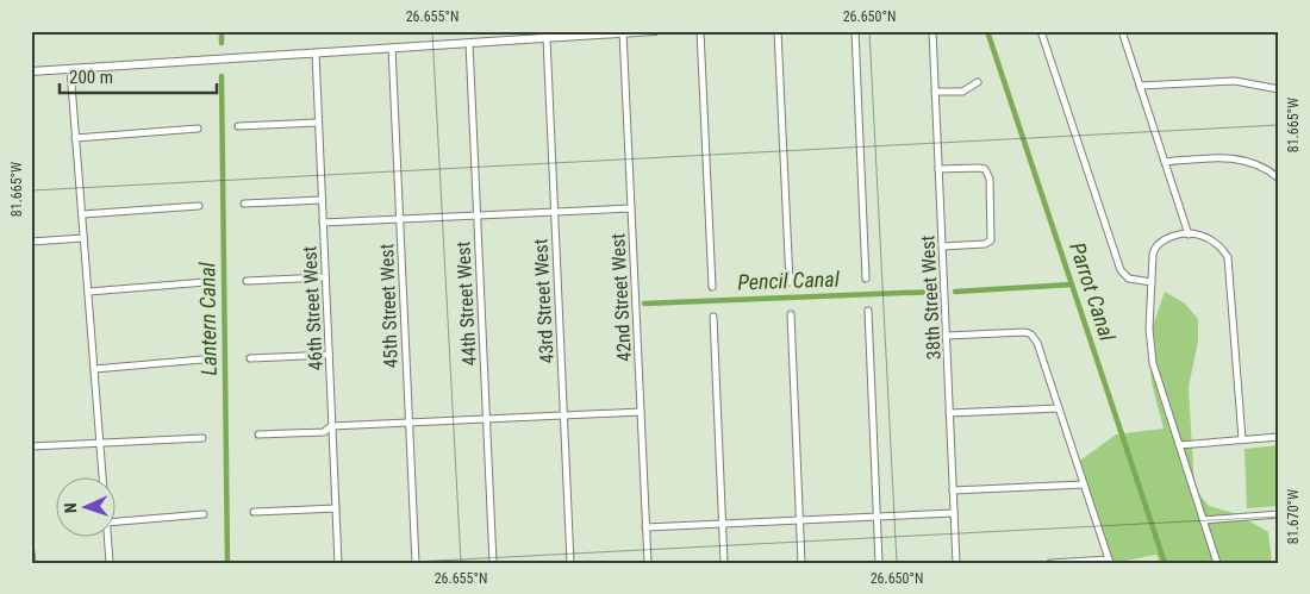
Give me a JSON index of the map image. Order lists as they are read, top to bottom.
{
  "streets": {
    "street": [
      "42nd Street West",
      "38th Street West",
      "43rd Street West",
      "44th Street West",
      "45th Street West",
      "46th Street West"
    ]
  },
  "water": ["Pencil Canal", "Parrot Canal", "Lantern Canal"],
  "scale_bar": "200 m",
  "north": "left",
  "coordinates": [
    "26.655°N",
    "26.650°N",
    "81.665°W",
    "81.670°W"
  ]
}
